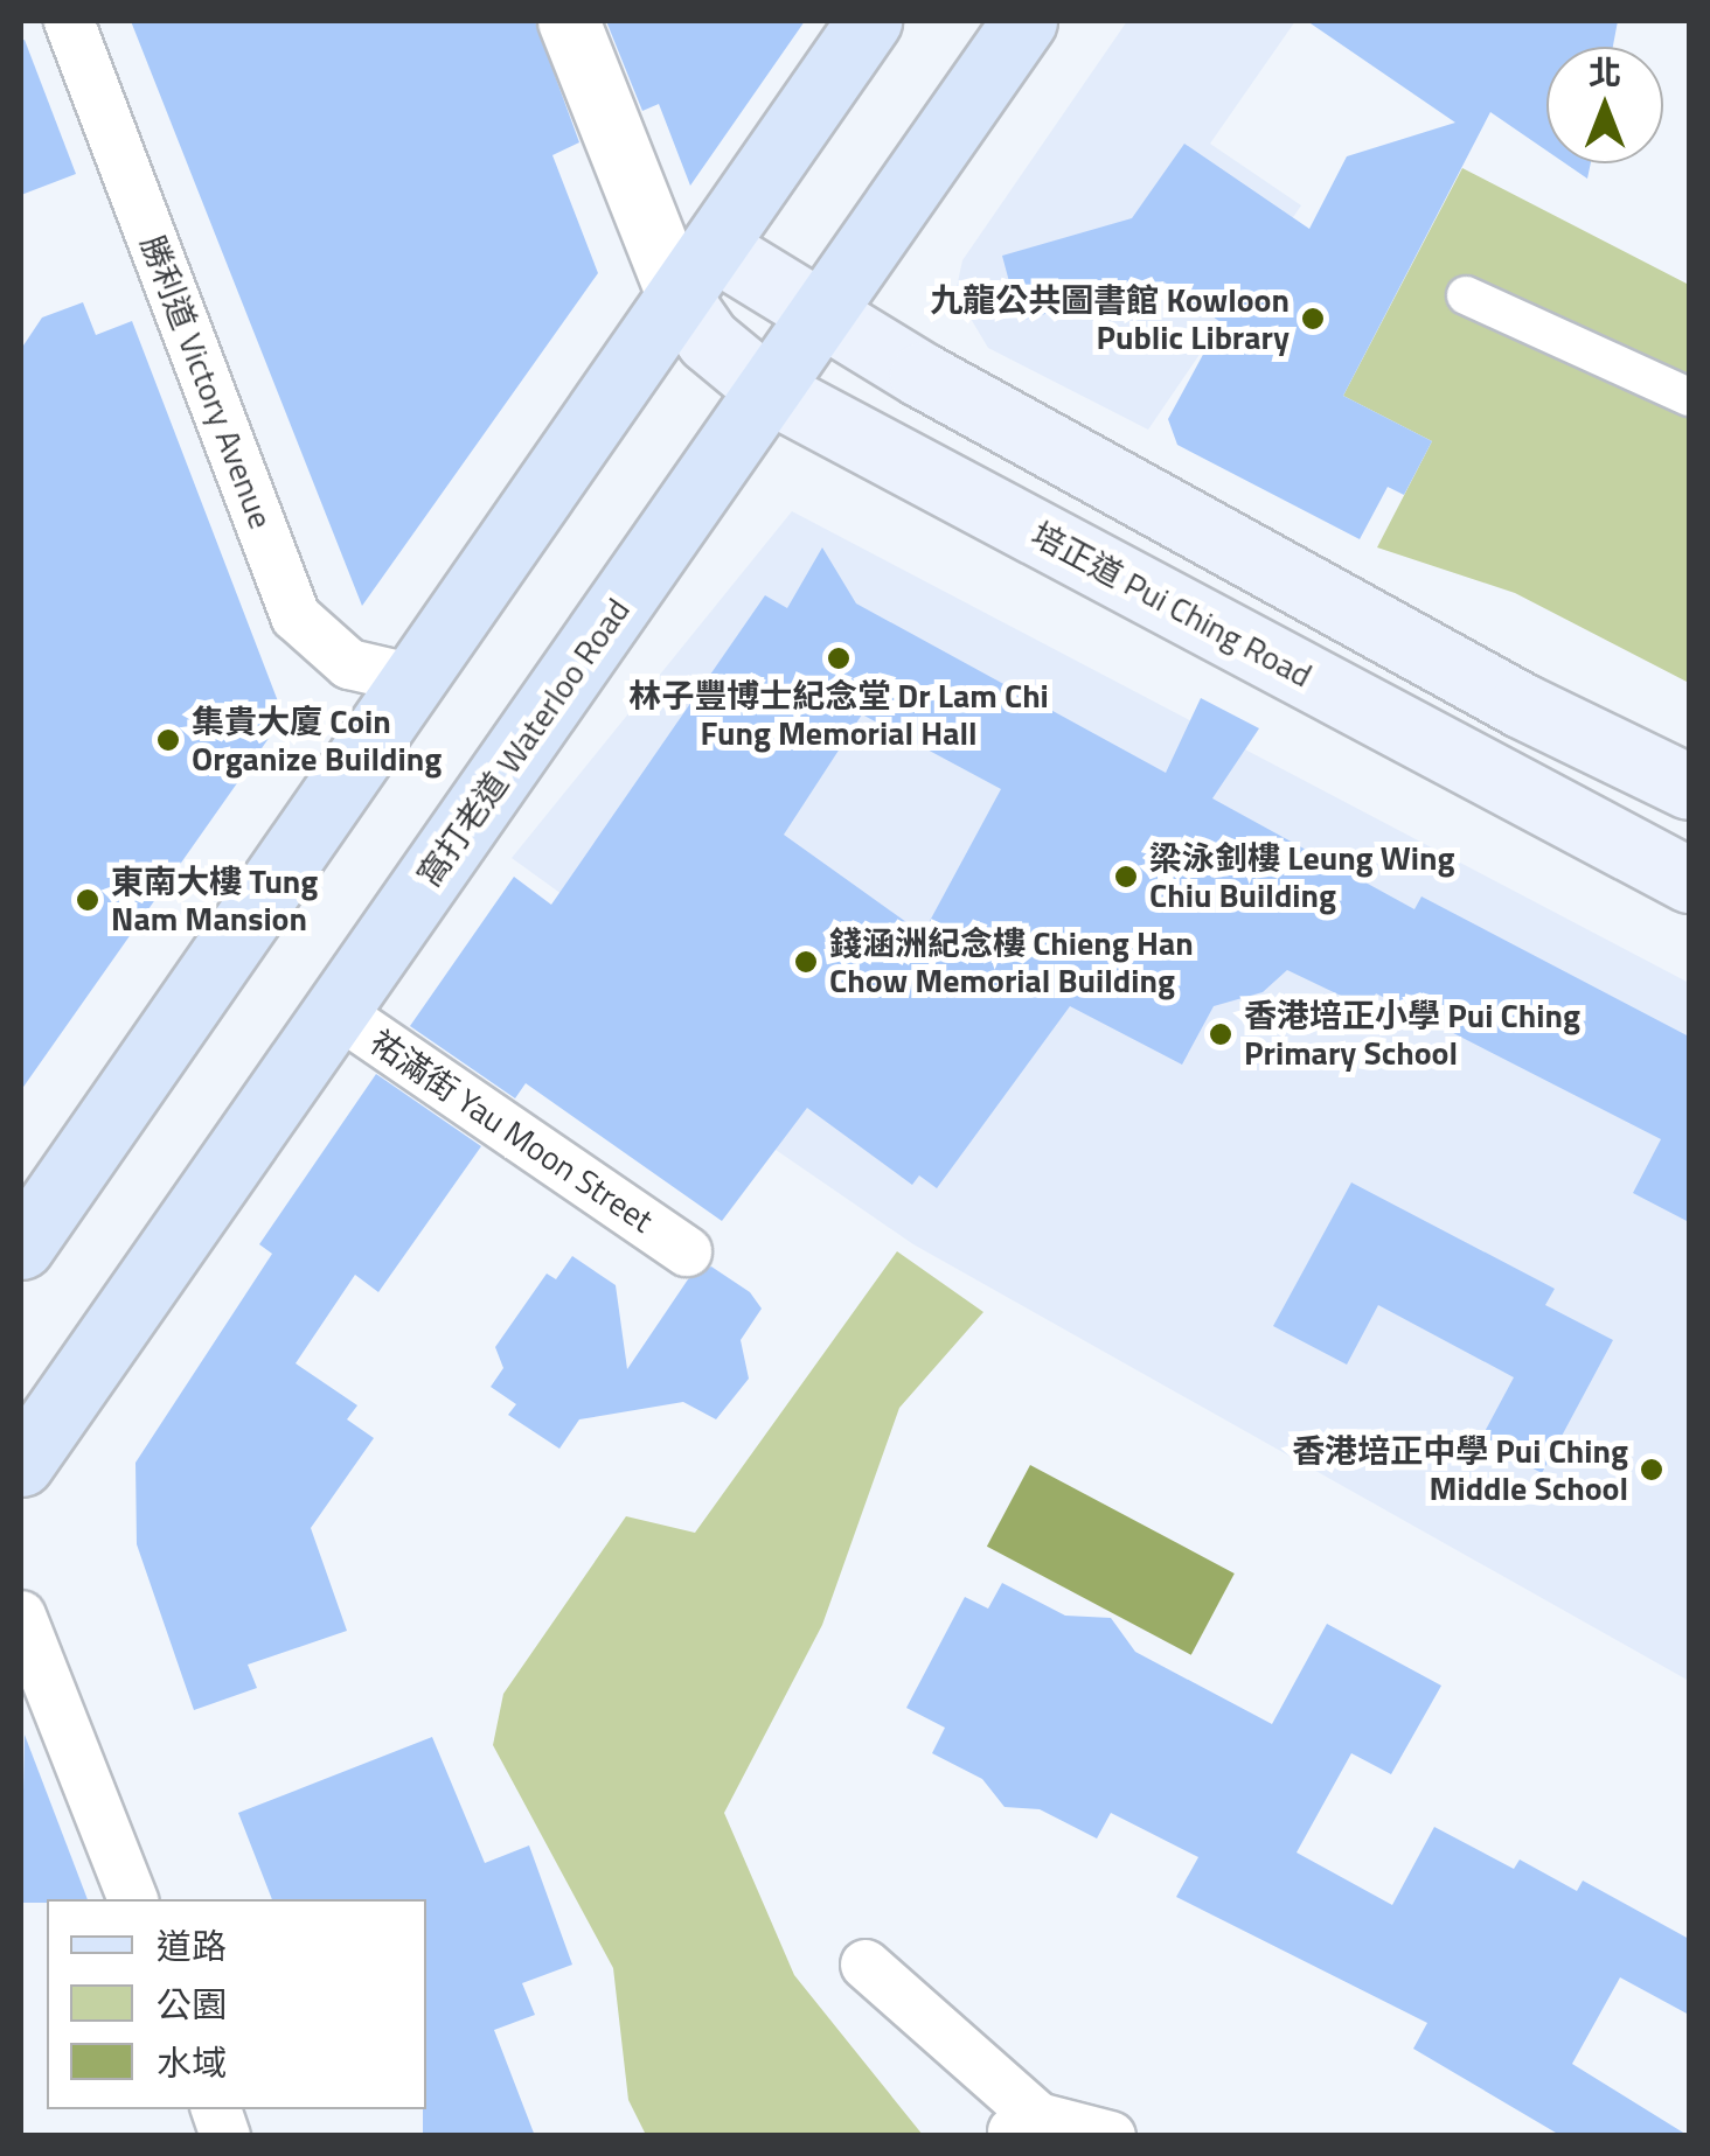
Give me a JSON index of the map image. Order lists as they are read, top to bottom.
{
  "streets": {
    "main road": ["培正道 Pui Ching Road", "窩打老道 Waterloo Road"],
    "street": ["勝利道 Victory Avenue", "祐滿街 Yau Moon Street"]
  },
  "crossings": [
    ["培正道 Pui Ching Road", "窩打老道 Waterloo Road"],
    ["窩打老道 Waterloo Road", "祐滿街 Yau Moon Street"]
  ],
  "places": [
    "九龍公共圖書館 Kowloon Public Library",
    "林子豐博士紀念堂 Dr Lam Chi Fung Memorial Hall",
    "集貴大廈 Coin Organize Building",
    "梁泳釗樓 Leung Wing Chiu Building",
    "東南大樓 Tung Nam Mansion",
    "錢涵洲紀念樓 Chieng Han Chow Memorial Building",
    "香港培正小學 Pui Ching Primary School",
    "香港培正中學 Pui Ching Middle School"
  ],
  "legend": ["道路", "公園", "水域"],
  "north": "top"
}
